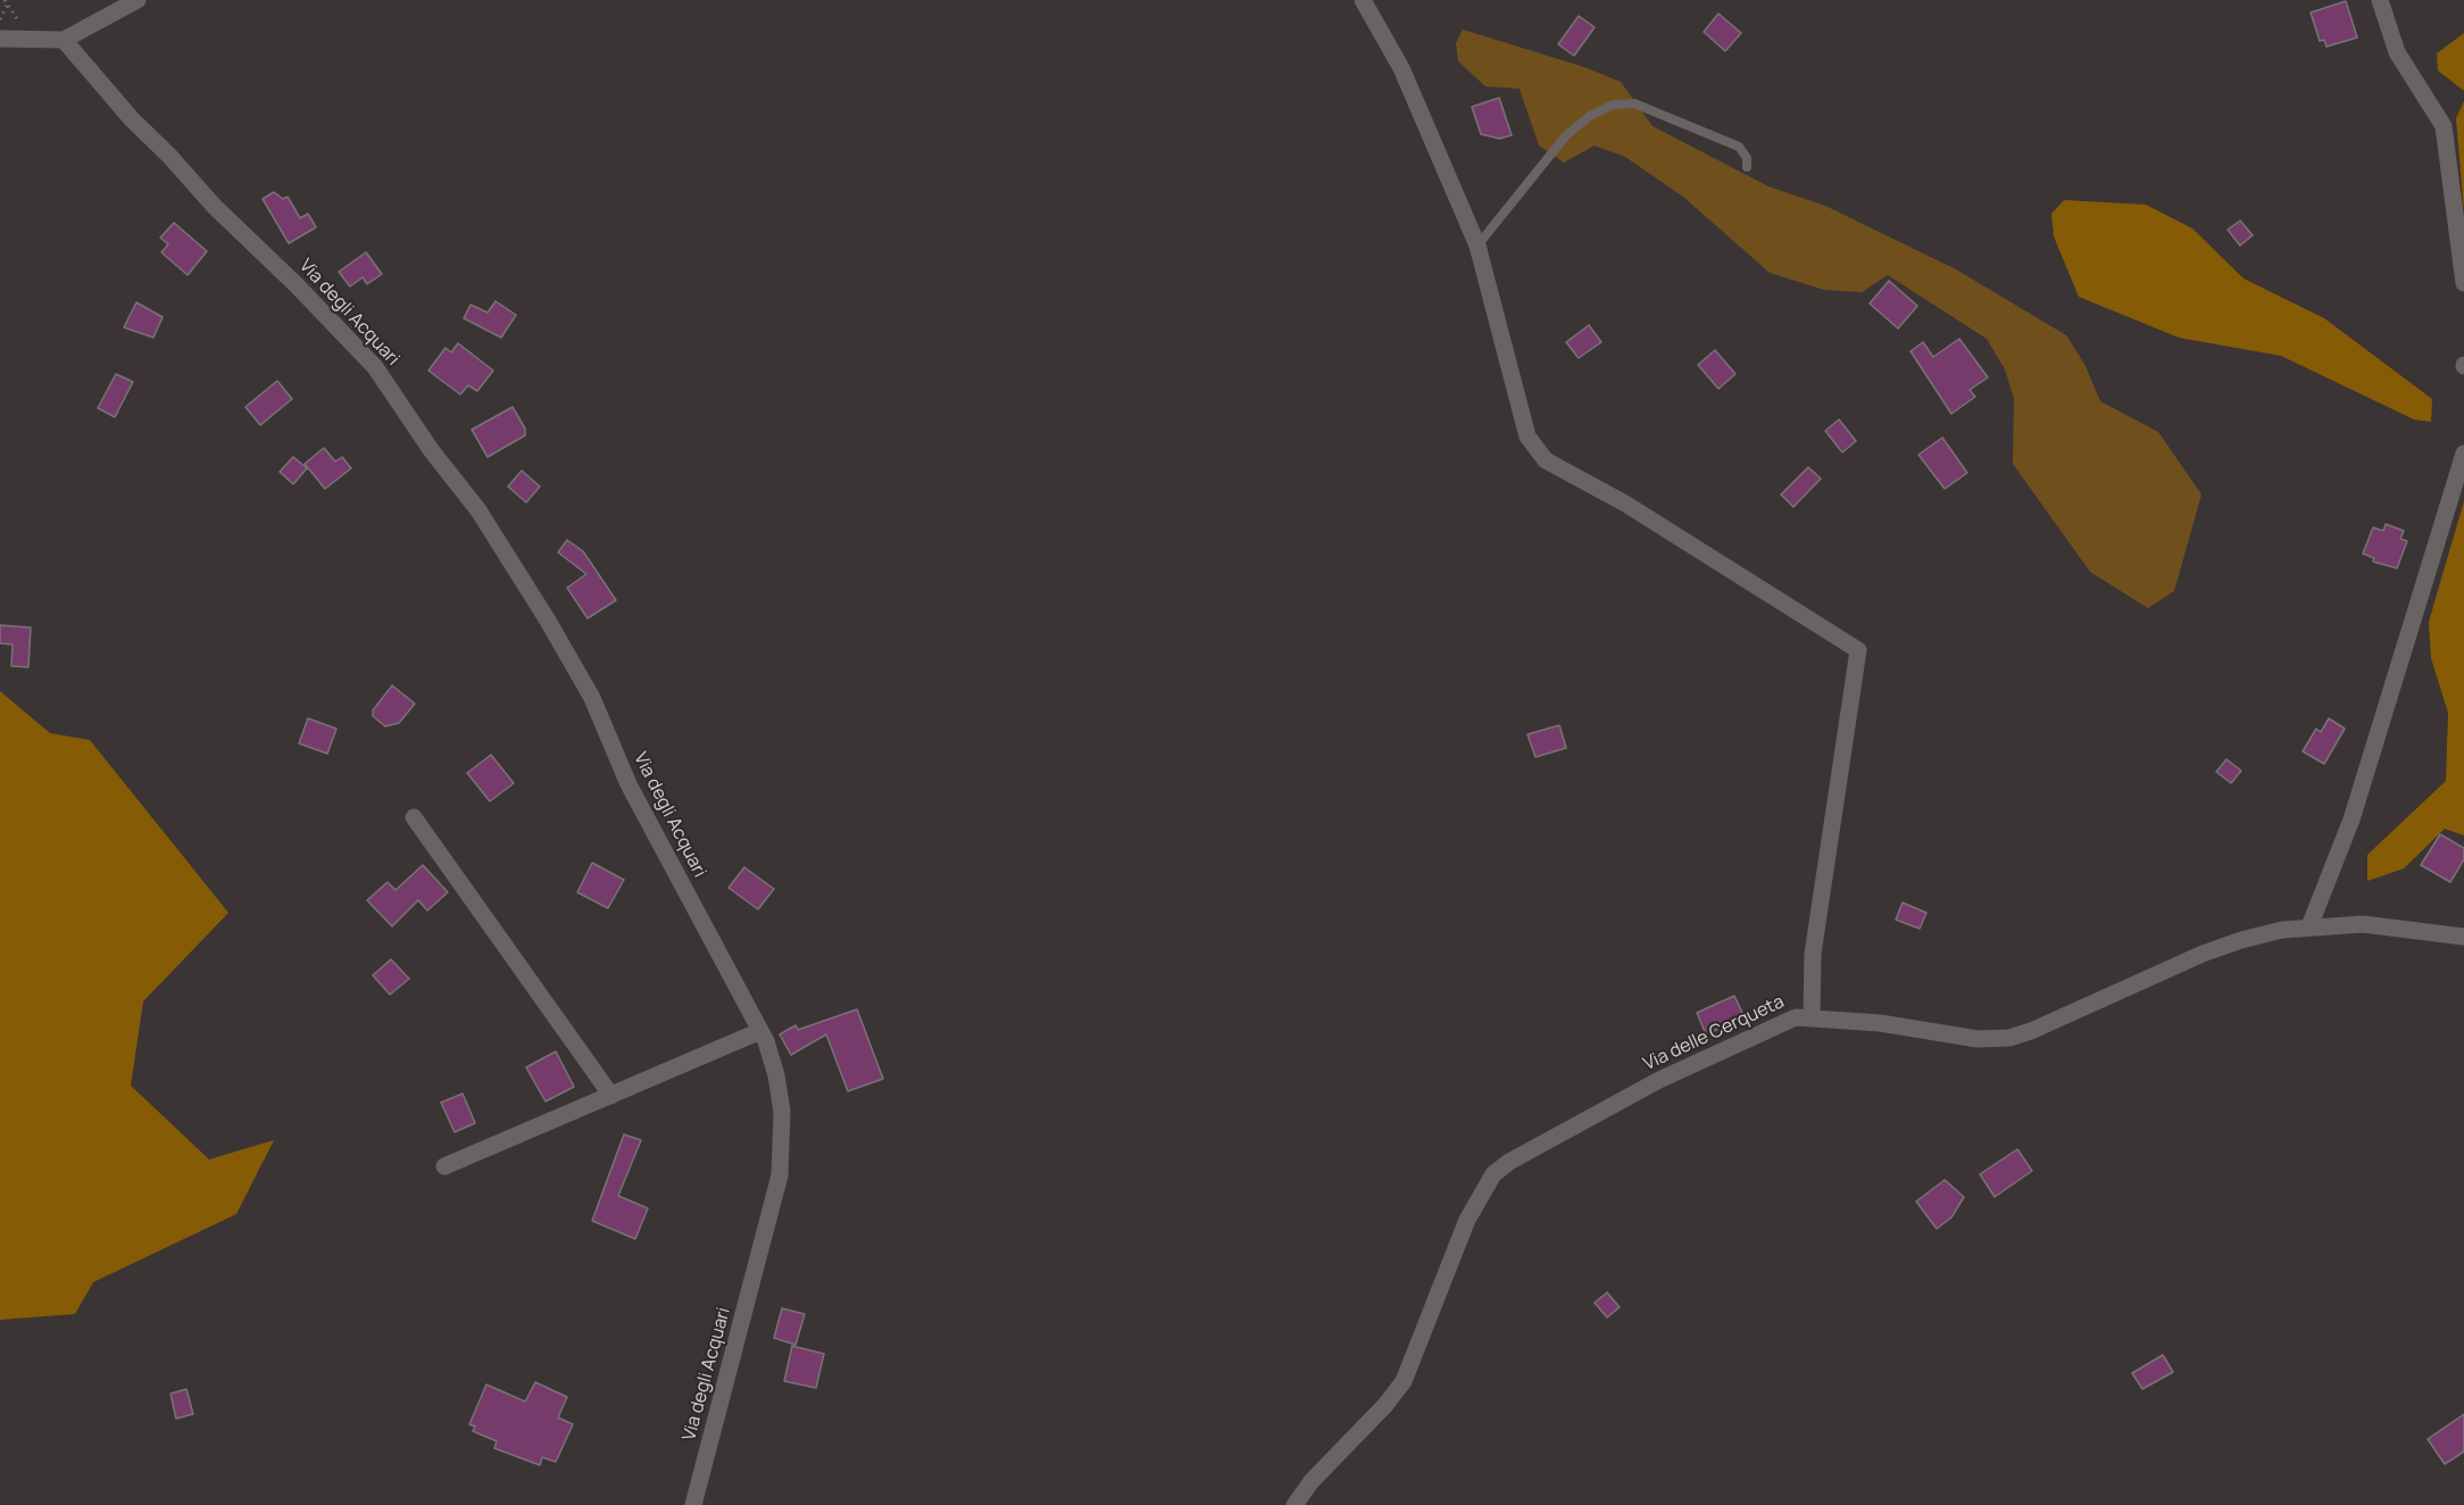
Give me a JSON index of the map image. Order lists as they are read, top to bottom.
{
  "streets": {
    "street": ["Via degli Acquari", "Via delle Cerqueta"]
  }
}
